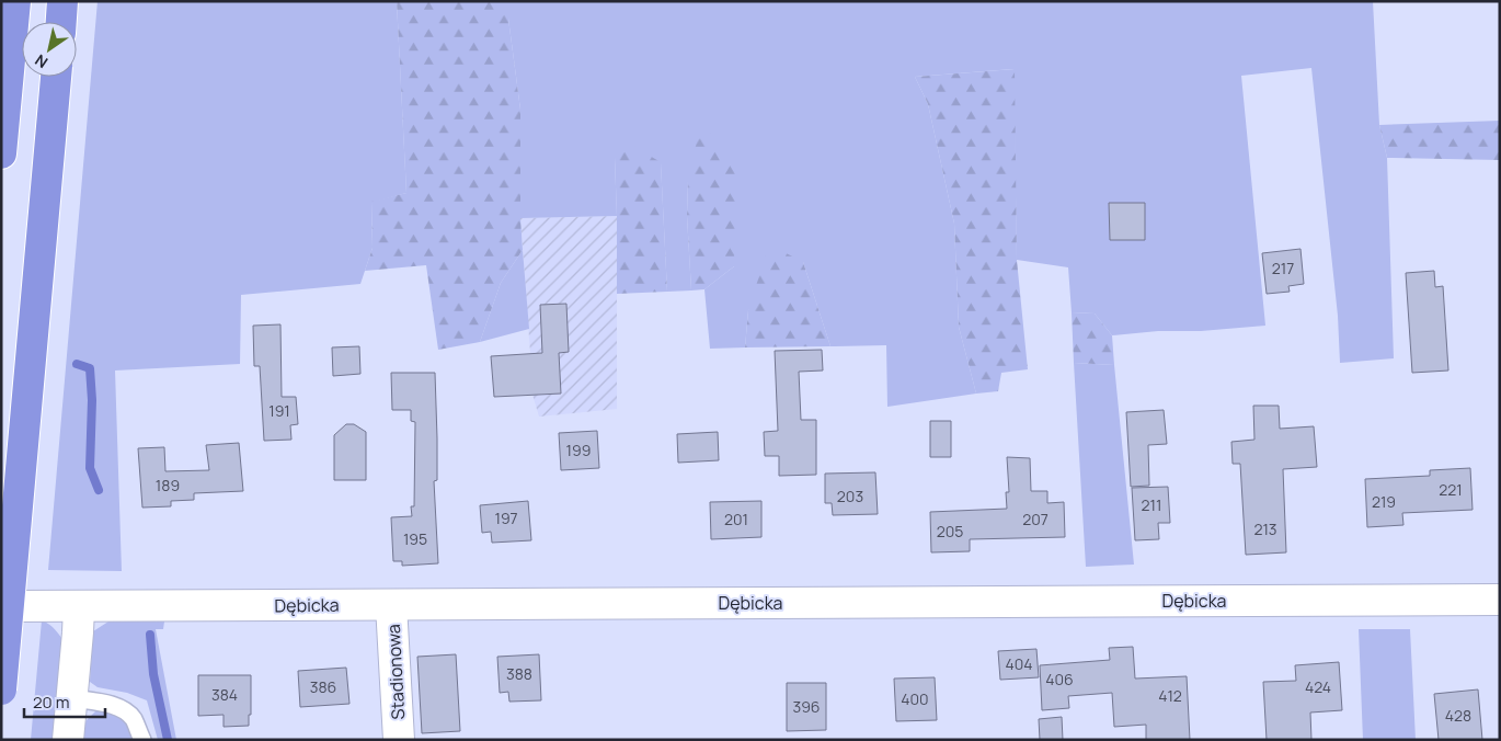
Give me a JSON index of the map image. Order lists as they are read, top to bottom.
{
  "streets": {
    "street": ["Dębicka", "Stadionowa"]
  },
  "crossings": [
    ["Dębicka", "Stadionowa"]
  ],
  "house_numbers": [
    "217",
    "191",
    "199",
    "189",
    "221",
    "203",
    "219",
    "211",
    "197",
    "201",
    "207",
    "213",
    "205",
    "195",
    "404",
    "388",
    "406",
    "386",
    "424",
    "384",
    "412",
    "400",
    "396",
    "428"
  ],
  "scale_bar": "20 m",
  "north": "bottom left"
}
